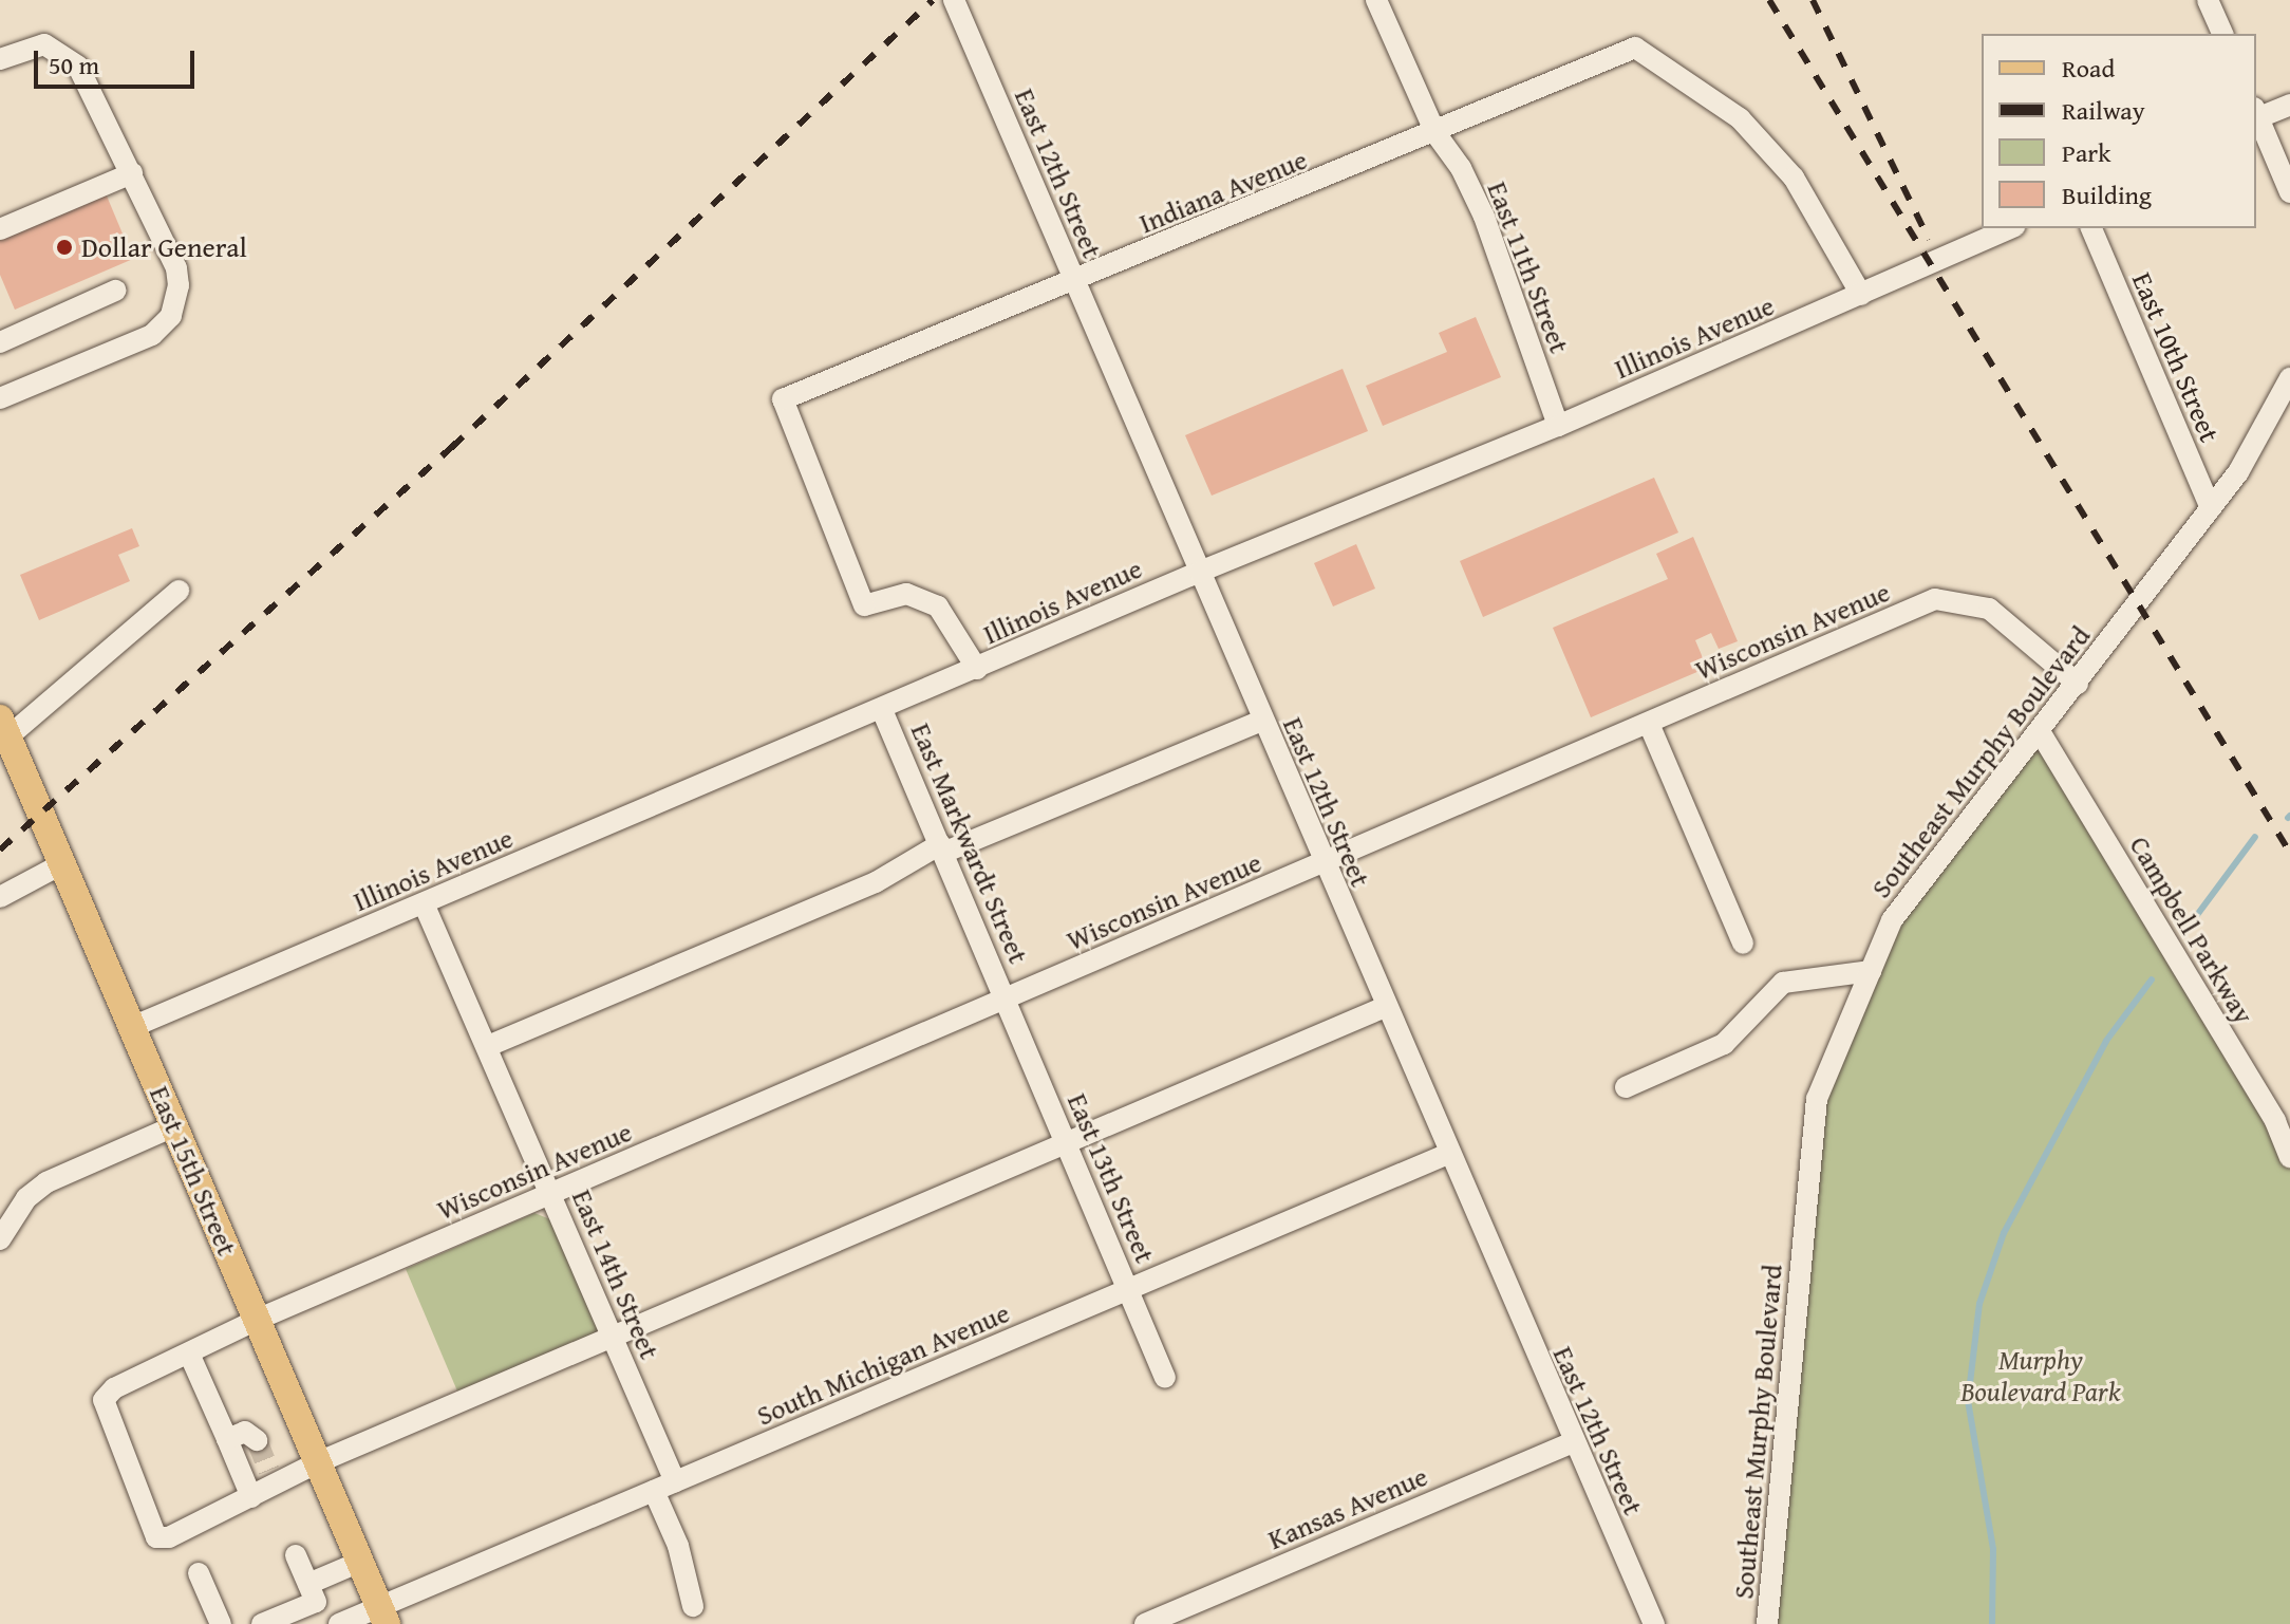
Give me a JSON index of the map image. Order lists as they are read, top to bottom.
{
  "streets": {
    "main road": ["East 15th Street"],
    "street": [
      "East 12th Street",
      "Indiana Avenue",
      "East 11th Street",
      "Illinois Avenue",
      "East 10th Street",
      "Wisconsin Avenue",
      "Southeast Murphy Boulevard",
      "East Markwardt Street",
      "Campbell Parkway",
      "East 13th Street",
      "East 14th Street",
      "South Michigan Avenue",
      "Kansas Avenue"
    ]
  },
  "crossings": [
    ["East 12th Street", "Indiana Avenue"],
    ["East 12th Street", "Illinois Avenue"],
    ["East 12th Street", "Wisconsin Avenue"],
    ["East 12th Street", "South Michigan Avenue"],
    ["East 12th Street", "Kansas Avenue"],
    ["Indiana Avenue", "East 11th Street"],
    ["Indiana Avenue", "Illinois Avenue"],
    ["East 11th Street", "Illinois Avenue"],
    ["Illinois Avenue", "East Markwardt Street"],
    ["Illinois Avenue", "East 15th Street"],
    ["Illinois Avenue", "East 14th Street"],
    ["East 10th Street", "Southeast Murphy Boulevard"],
    ["Wisconsin Avenue", "Southeast Murphy Boulevard"],
    ["Wisconsin Avenue", "East Markwardt Street"],
    ["Wisconsin Avenue", "East 15th Street"],
    ["Wisconsin Avenue", "East 13th Street"],
    ["Wisconsin Avenue", "East 14th Street"],
    ["Southeast Murphy Boulevard", "Campbell Parkway"],
    ["East Markwardt Street", "East 13th Street"],
    ["East 15th Street", "South Michigan Avenue"],
    ["East 13th Street", "South Michigan Avenue"],
    ["East 14th Street", "South Michigan Avenue"]
  ],
  "parks": ["Murphy Boulevard Park"],
  "places": ["Dollar General"],
  "legend": [
    "Road",
    "Railway",
    "Park",
    "Building"
  ],
  "scale_bar": "50 m"
}
